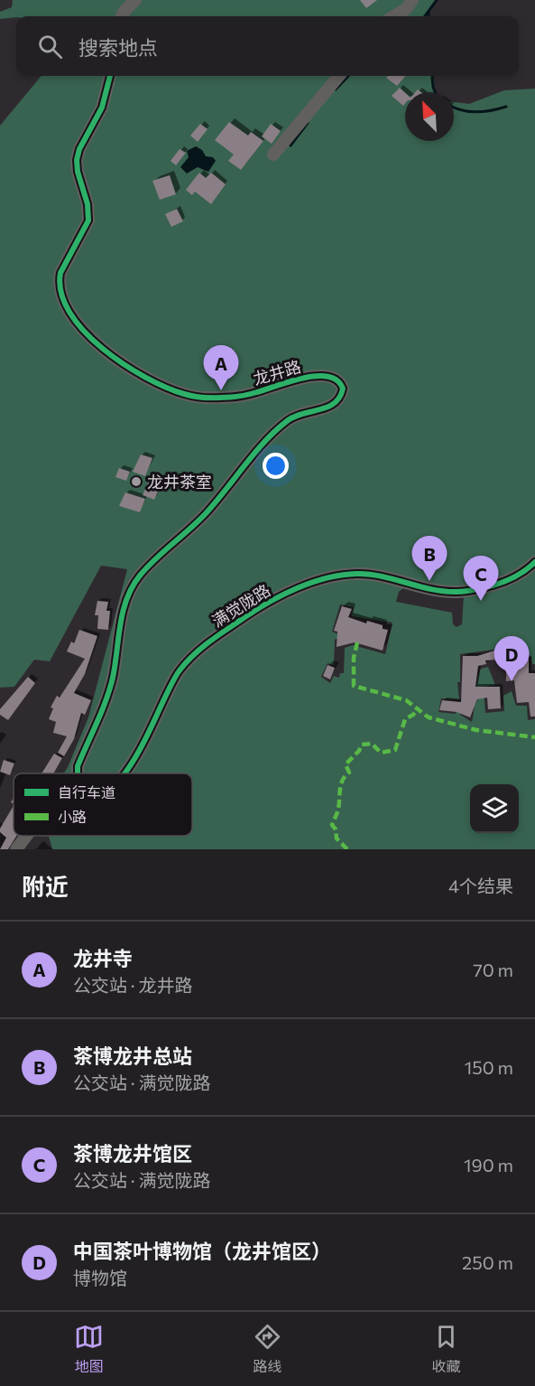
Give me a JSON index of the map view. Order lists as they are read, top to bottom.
{
  "streets": {
    "street": ["龙井路", "满觉陇路"]
  },
  "places": ["龙井茶室"],
  "legend": ["自行车道", "小路"],
  "north": "top left",
  "page": {
    "search": "搜索地点",
    "pins": [
      "A",
      "B",
      "C",
      "D"
    ],
    "heading": ["附近", "4个结果"],
    "list": [
      {
        "mark": "A",
        "name": "龙井寺",
        "note": "公交站 · 龙井路",
        "value": "70 m"
      },
      {
        "mark": "B",
        "name": "茶博龙井总站",
        "note": "公交站 · 满觉陇路",
        "value": "150 m"
      },
      {
        "mark": "C",
        "name": "茶博龙井馆区",
        "note": "公交站 · 满觉陇路",
        "value": "190 m"
      },
      {
        "mark": "D",
        "name": "中国茶叶博物馆（龙井馆区）",
        "note": "博物馆",
        "value": "250 m"
      }
    ],
    "nav": ["地图", "路线", "收藏"]
  }
}
